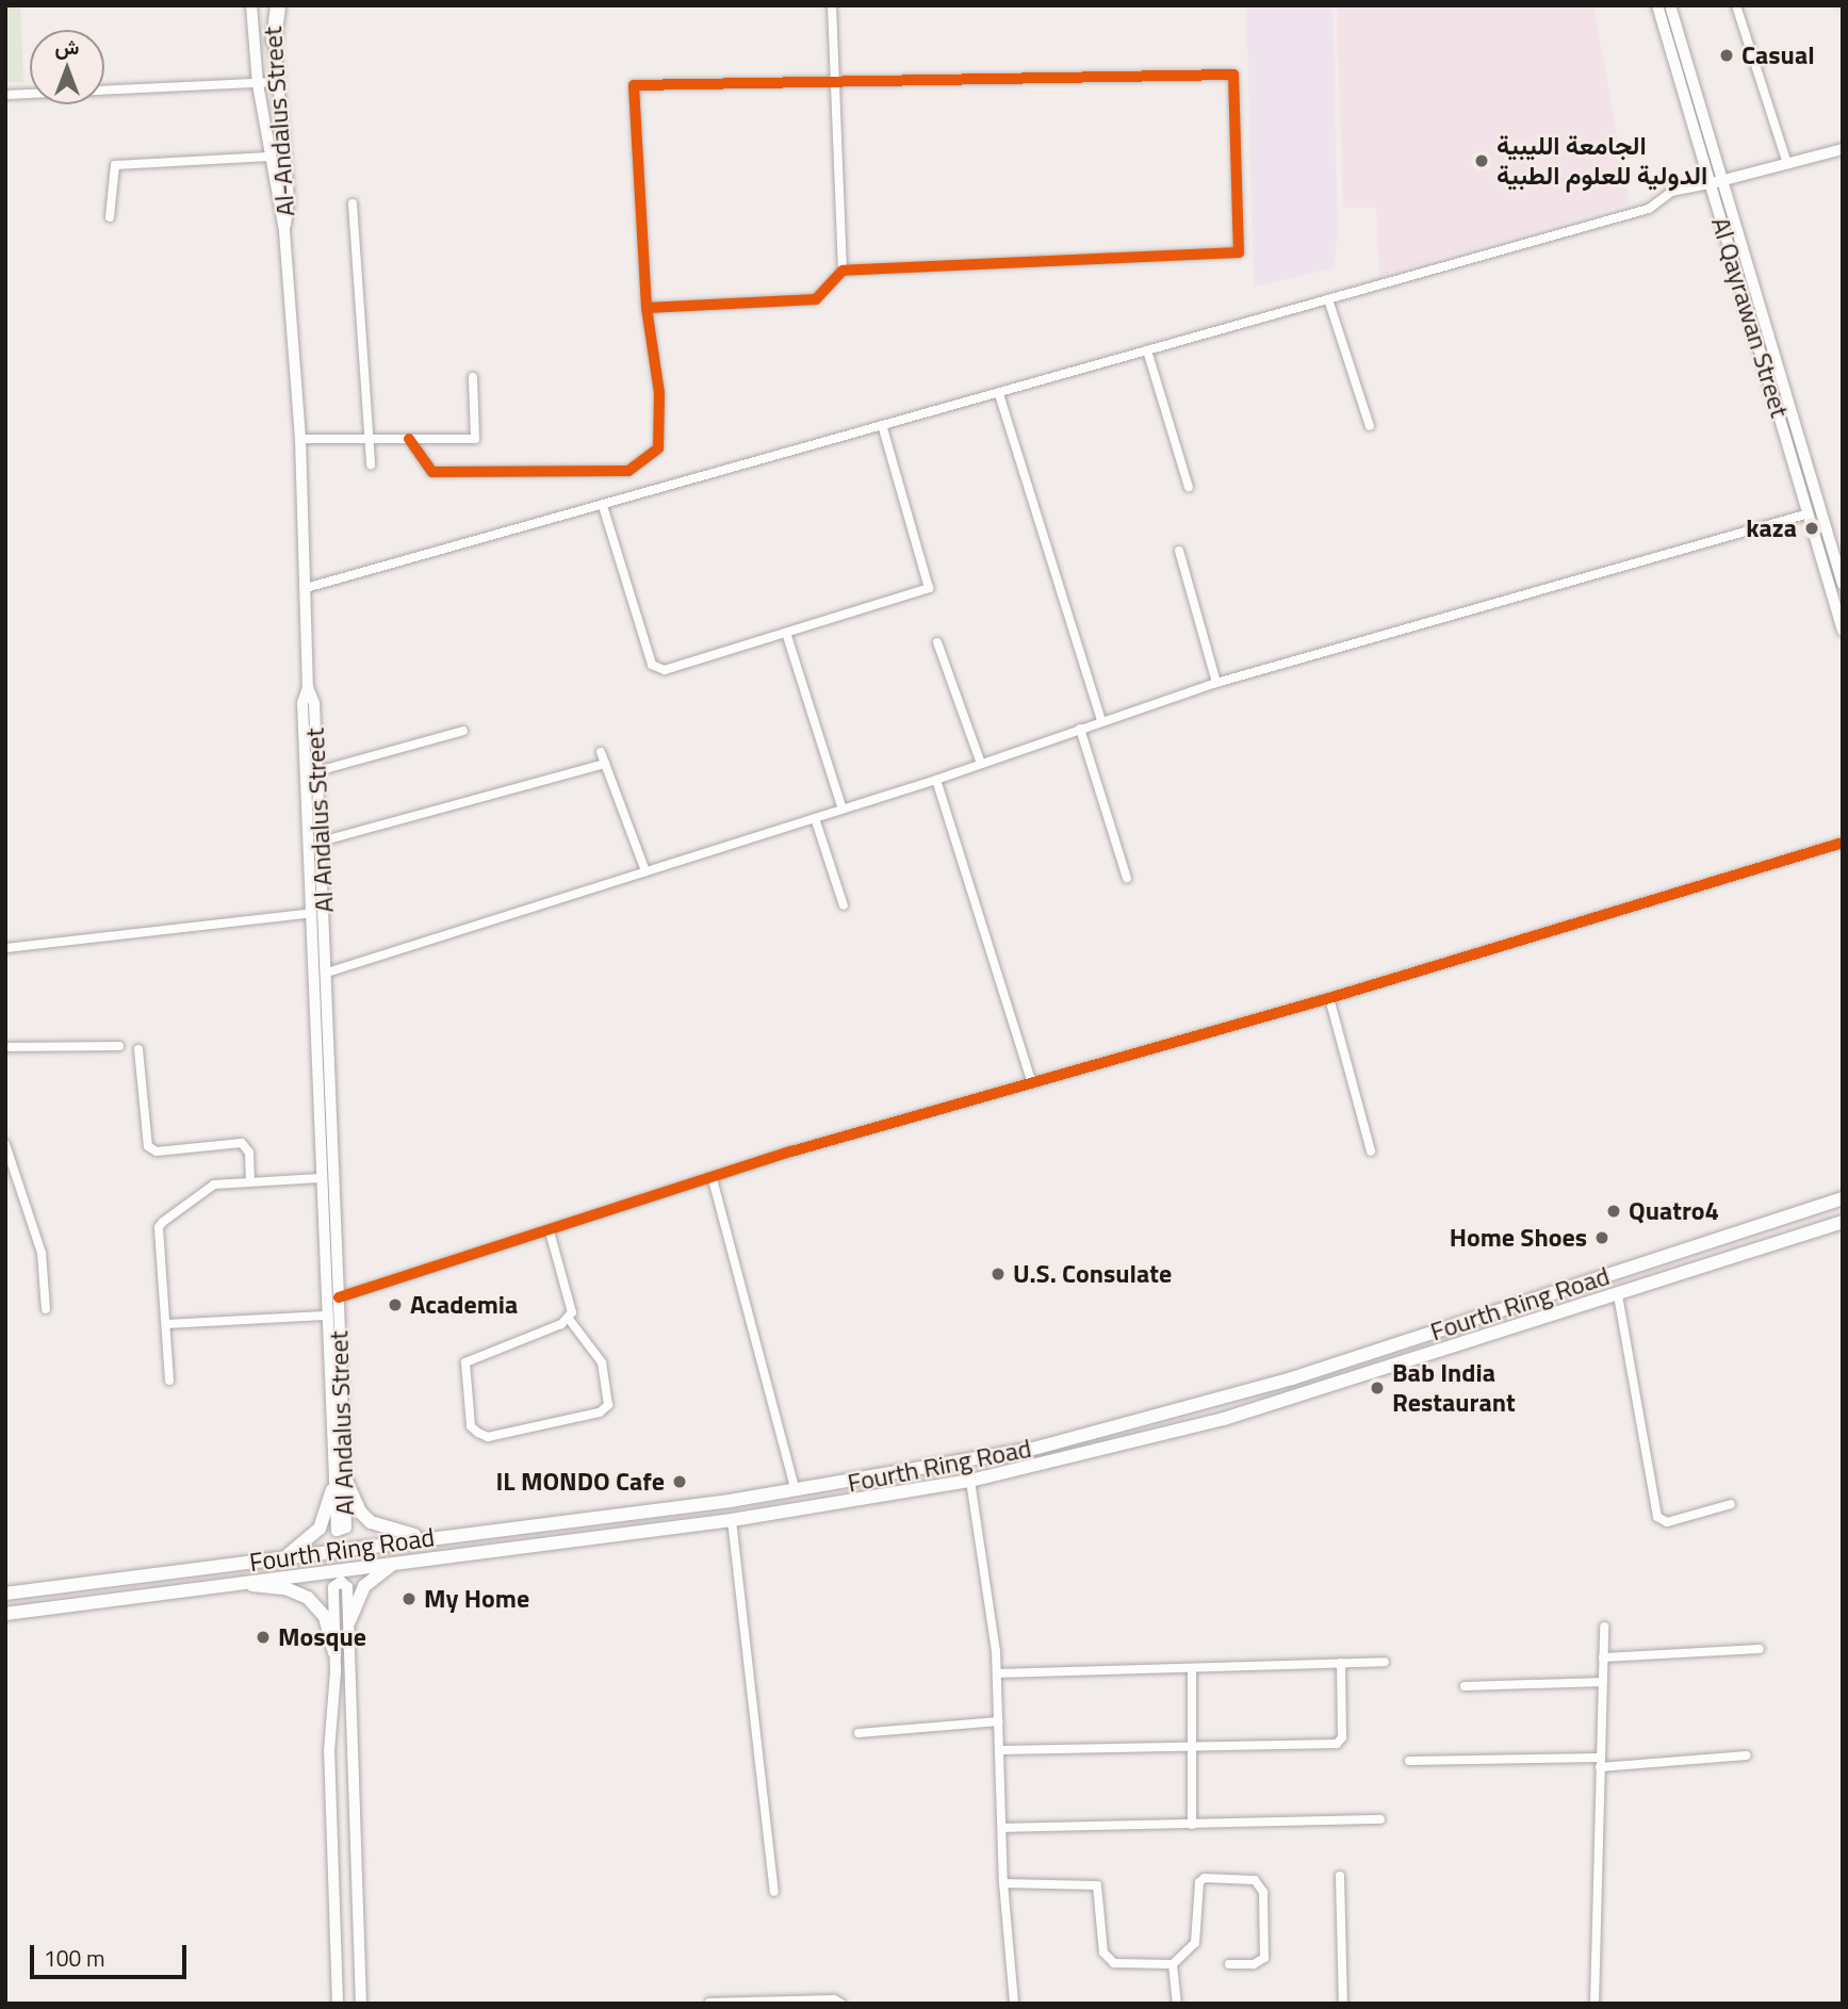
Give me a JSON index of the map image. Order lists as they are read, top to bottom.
{
  "streets": {
    "main road": [
      "Al-Andalus Street",
      "Al Qayrawan Street",
      "Al Andalus Street",
      "Fourth Ring Road"
    ]
  },
  "crossings": [
    ["Al-Andalus Street", "Al Andalus Street"]
  ],
  "places": [
    "Casual",
    "الجامعة الليبية الدولية للعلوم الطبية",
    "kaza",
    "Quatro4",
    "Home Shoes",
    "U.S. Consulate",
    "Academia",
    "Bab India Restaurant",
    "IL MONDO Cafe",
    "My Home",
    "Mosque"
  ],
  "scale_bar": "100 m",
  "north": "top"
}
